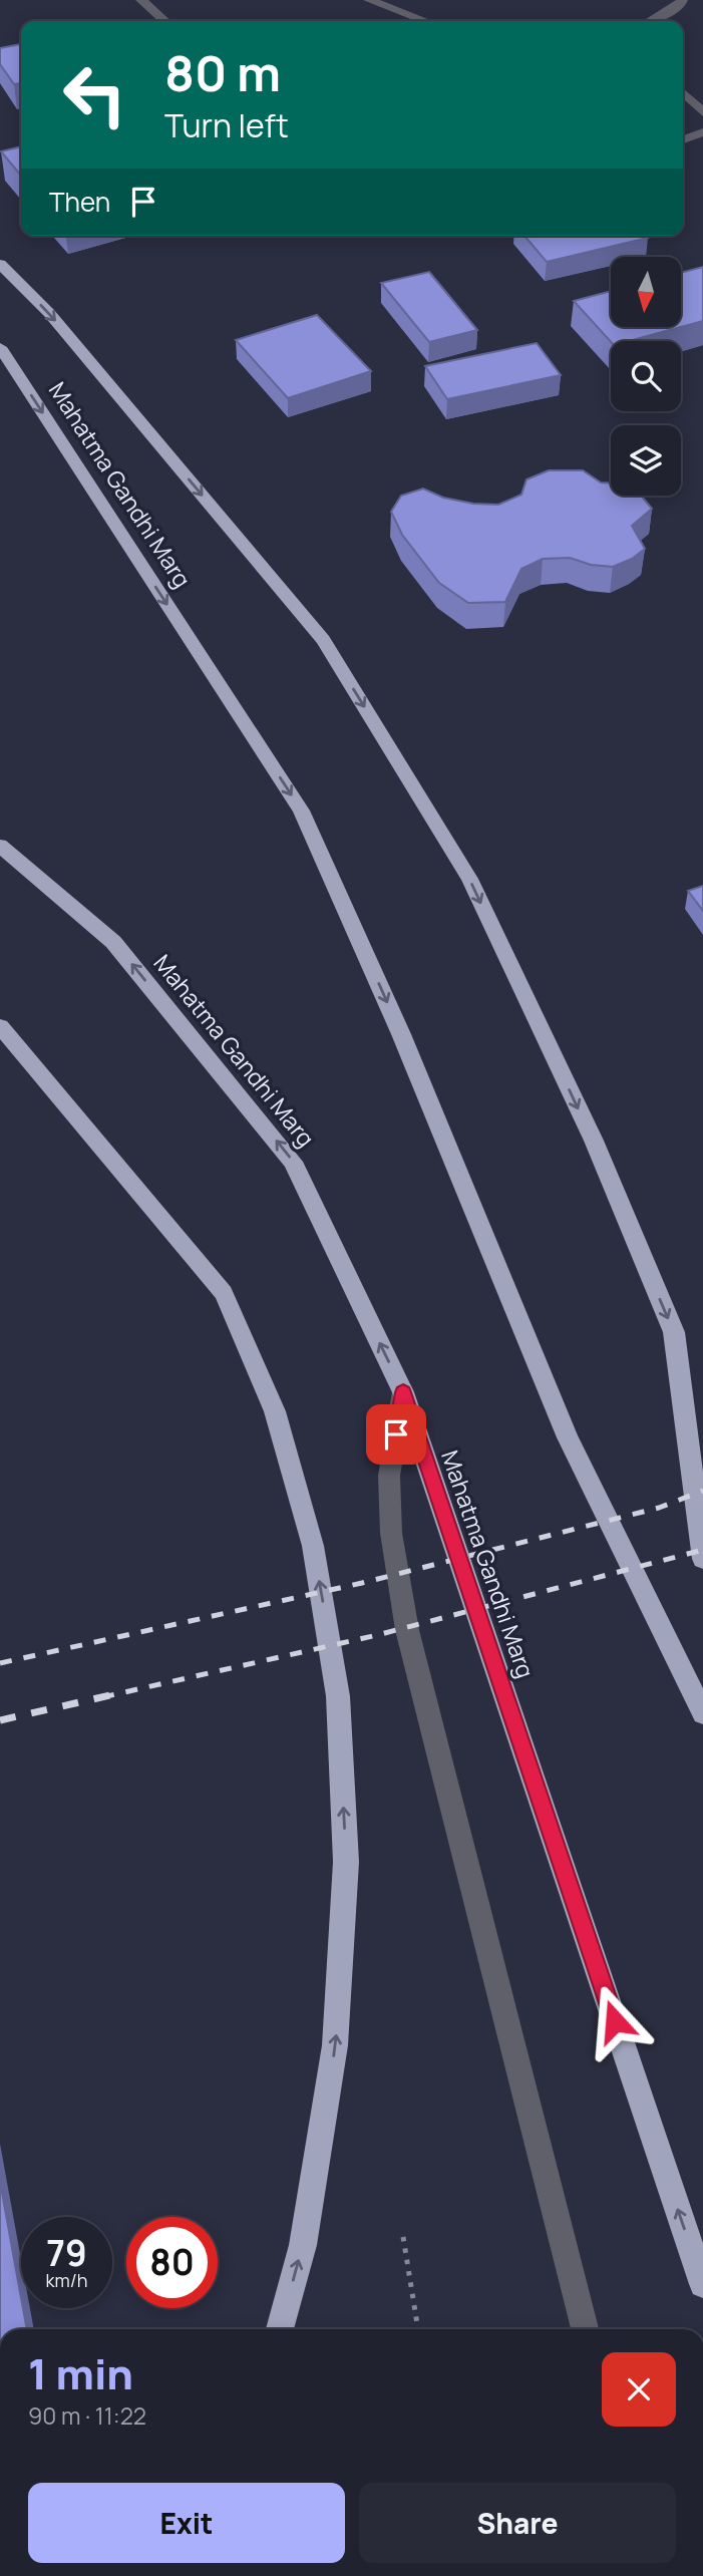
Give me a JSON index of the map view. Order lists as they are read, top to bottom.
{
  "streets": {
    "highway": ["Mahatma Gandhi Marg"]
  },
  "north": "bottom",
  "page": {
    "turn": ["80 m", "Turn left"],
    "then": "Then",
    "speed": "79 km/h",
    "limit": "80",
    "heading": ["1 min", "90 m · 11:22"],
    "buttons": ["Exit", "Share"]
  }
}
